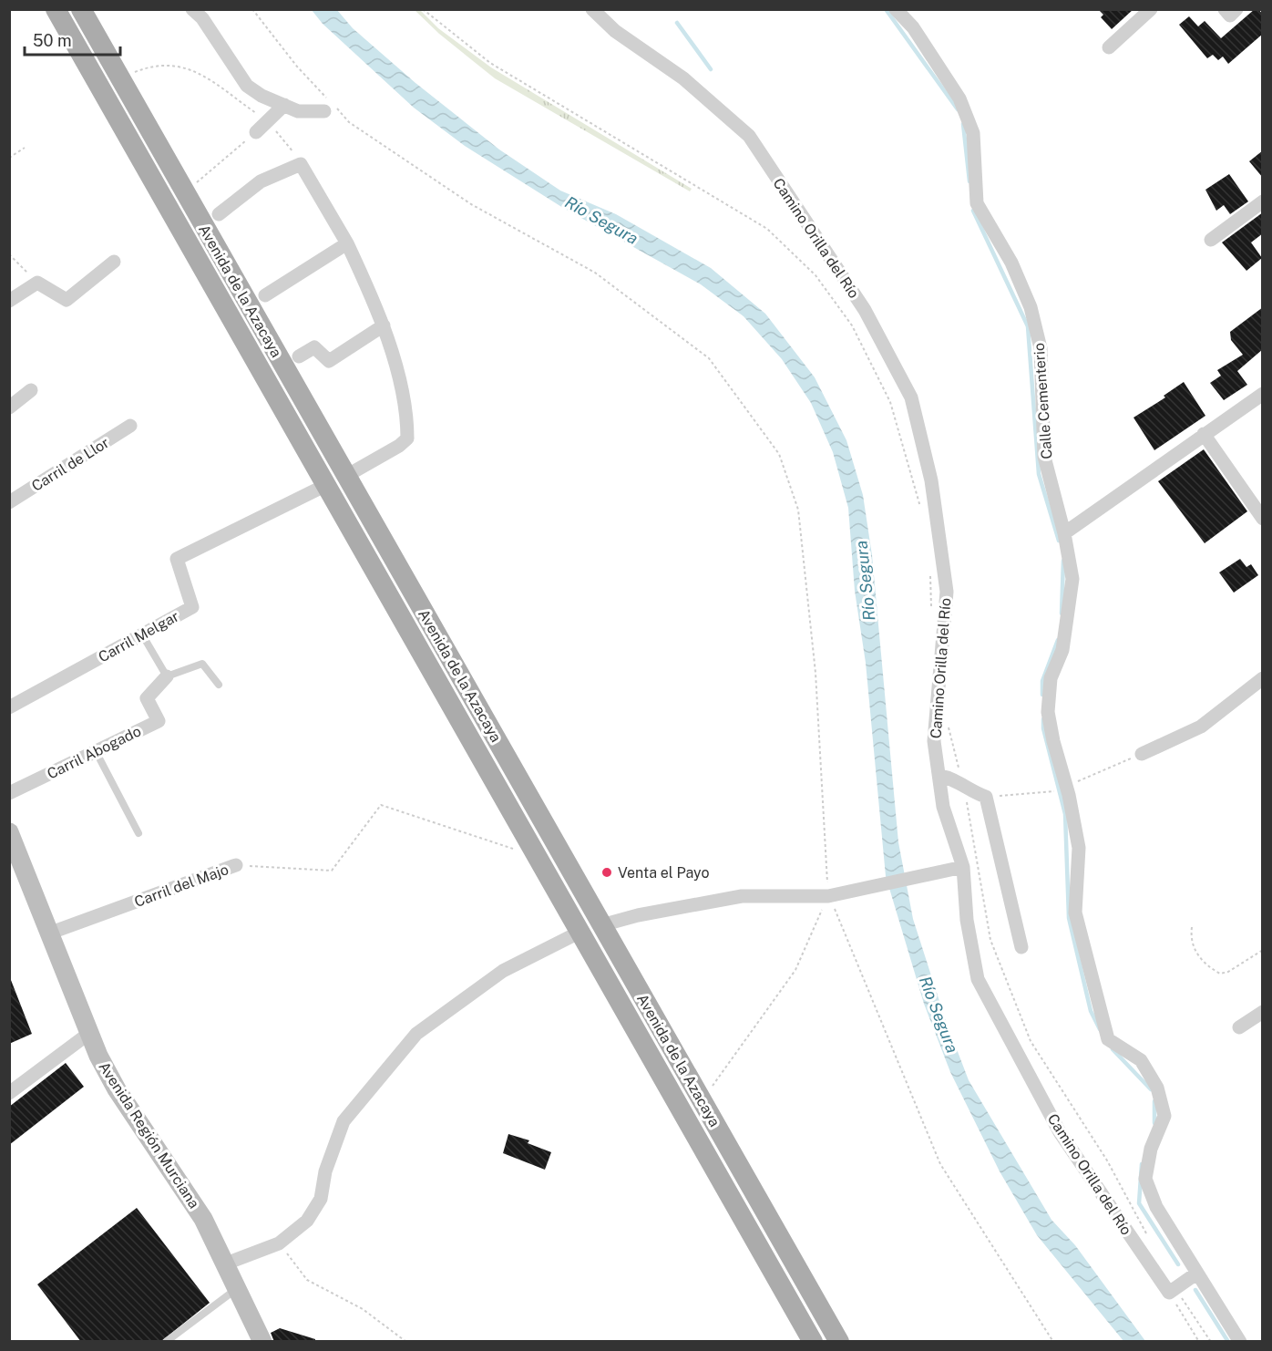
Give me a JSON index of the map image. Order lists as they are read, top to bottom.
{
  "streets": {
    "main road": ["Avenida de la Azacaya", "Avenida Región Murciana"],
    "street": [
      "Camino Orilla del Río",
      "Calle Cementerio",
      "Carril de Llor",
      "Carril Melgar",
      "Carril Abogado",
      "Carril del Majo"
    ]
  },
  "crossings": [
    ["Avenida de la Azacaya", "Carril Melgar"],
    ["Avenida de la Azacaya", "Carril del Majo"],
    ["Carril del Majo", "Avenida Región Murciana"]
  ],
  "water": ["Río Segura"],
  "places": ["Venta el Payo"],
  "scale_bar": "50 m"
}
